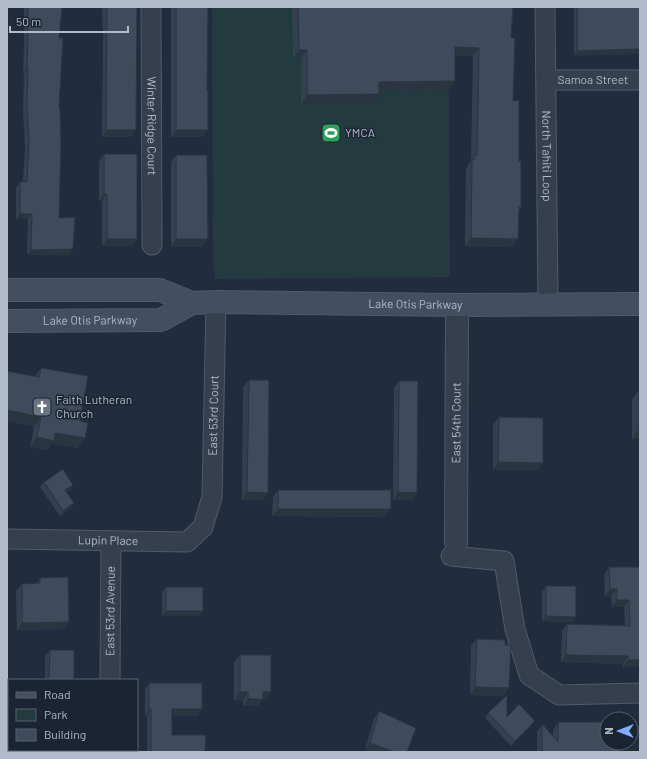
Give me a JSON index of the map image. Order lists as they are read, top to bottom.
{
  "streets": {
    "main road": ["Lake Otis Parkway"],
    "street": [
      "Samoa Street",
      "Winter Ridge Court",
      "North Tahiti Loop",
      "East 53rd Court",
      "East 54th Court",
      "Lupin Place",
      "East 53rd Avenue"
    ]
  },
  "crossings": [
    ["Samoa Street", "North Tahiti Loop"],
    ["North Tahiti Loop", "Lake Otis Parkway"],
    ["Lake Otis Parkway", "East 53rd Court"],
    ["Lake Otis Parkway", "East 54th Court"],
    ["East 53rd Court", "Lupin Place"],
    ["Lupin Place", "East 53rd Avenue"]
  ],
  "places": {
    "sports": ["YMCA"],
    "church": ["Faith Lutheran Church"]
  },
  "legend": ["Road", "Park", "Building"],
  "scale_bar": "50 m",
  "north": "left"
}
